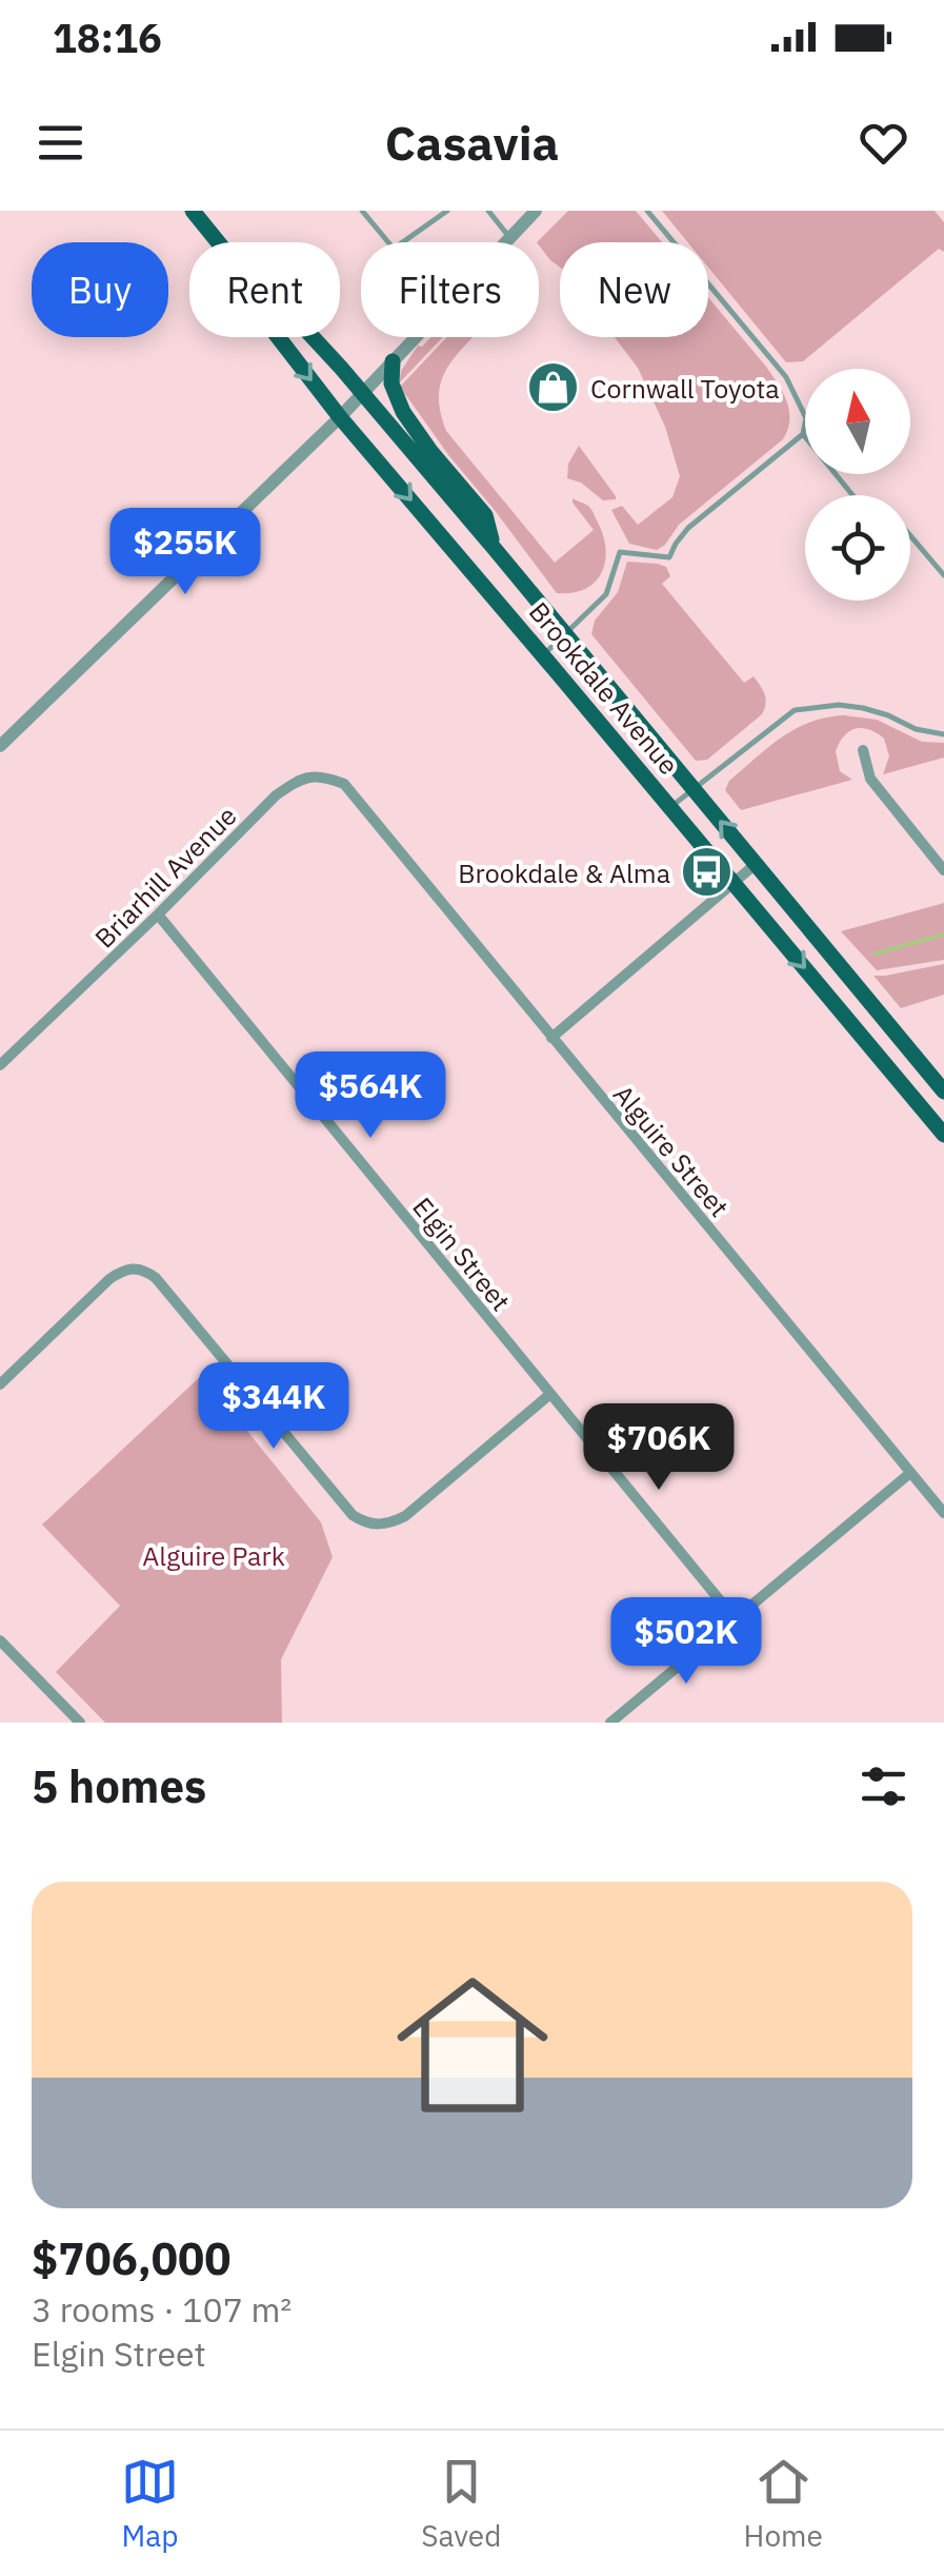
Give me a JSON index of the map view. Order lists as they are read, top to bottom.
{
  "streets": {
    "main road": ["Brookdale Avenue"],
    "street": ["Briarhill Avenue", "Alguire Street", "Elgin Street"]
  },
  "crossings": [
    ["Briarhill Avenue", "Alguire Street"],
    ["Briarhill Avenue", "Elgin Street"]
  ],
  "parks": ["Alguire Park"],
  "places": {
    "shop": ["Cornwall Toyota"],
    "bus stop": ["Brookdale & Alma"]
  },
  "north": "top",
  "page": {
    "status": "18:16",
    "header": "Casavia",
    "chip": [
      "Buy",
      "Rent",
      "Filters",
      "New"
    ],
    "price": [
      "$255K",
      "$564K",
      "$344K",
      "$706K",
      "$502K"
    ],
    "heading": "5 homes",
    "list": [
      {
        "name": "$706,000",
        "note": "3 rooms · 107 m² · Elgin Street"
      }
    ],
    "tabs": ["Map", "Saved", "Home"]
  }
}
